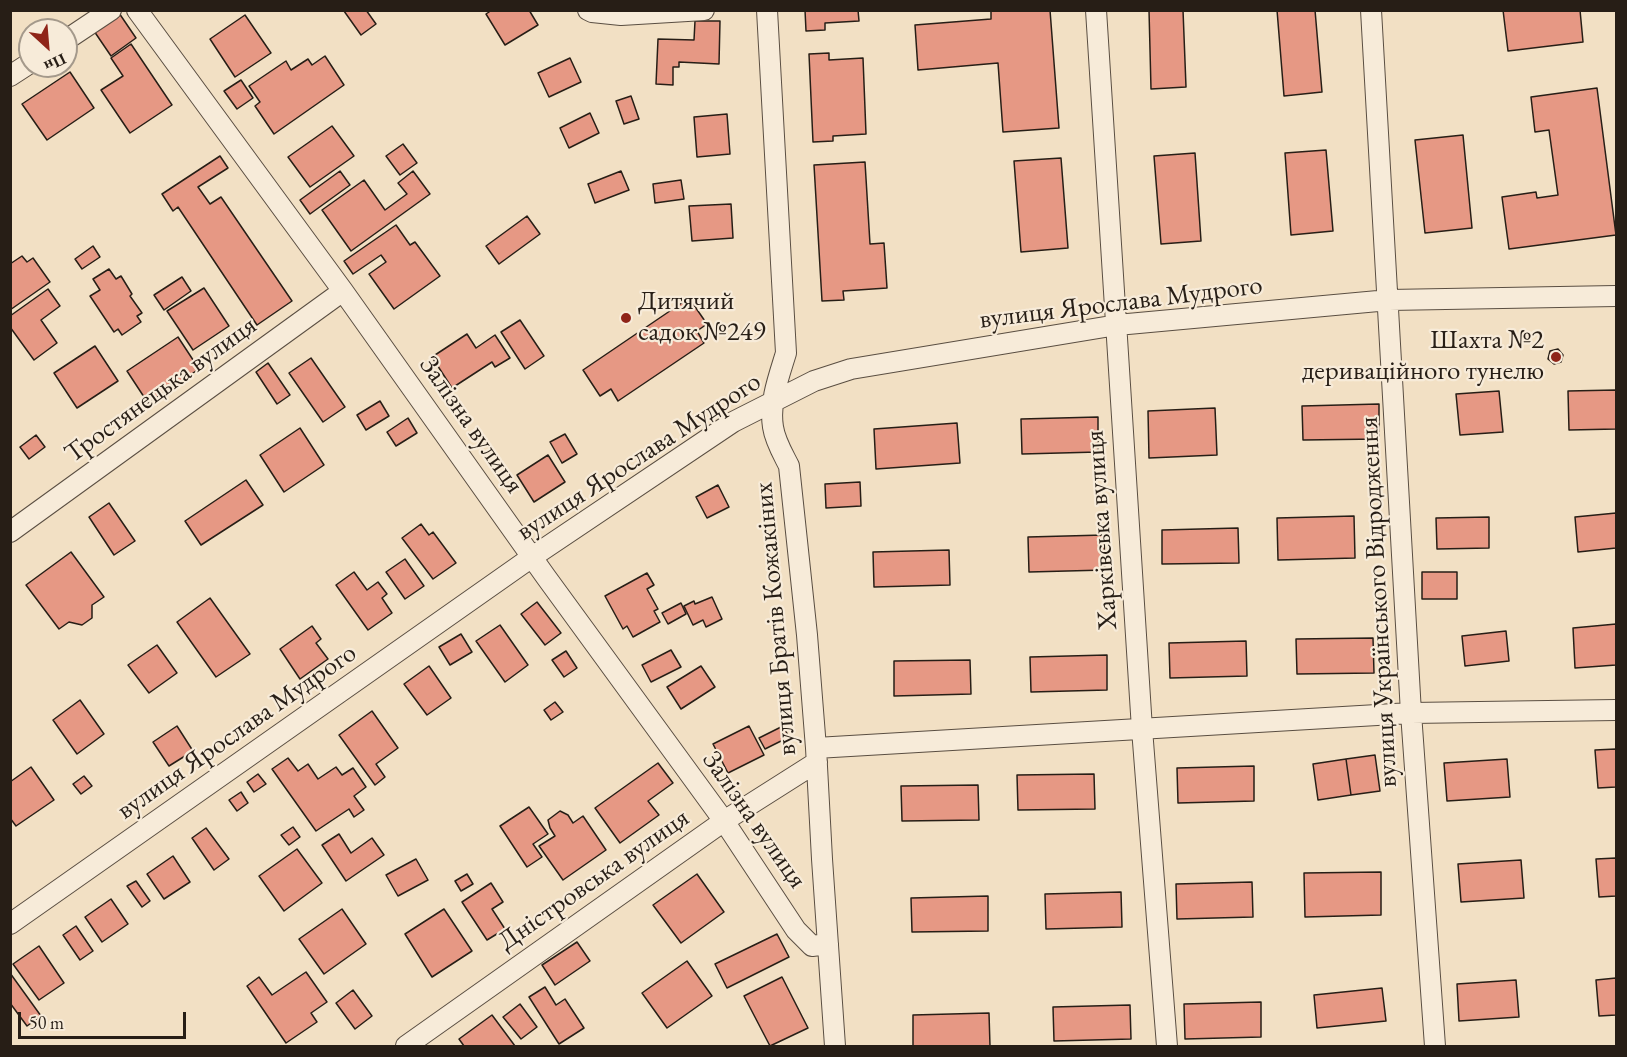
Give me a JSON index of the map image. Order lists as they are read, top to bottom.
{
  "streets": {
    "street": [
      "вулиця Ярослава Мудрого",
      "Тростянецька вулиця",
      "Залізна вулиця",
      "Харківська вулиця",
      "вулиця Українського Відродження",
      "вулиця Братів Кожакіних",
      "Дністровська вулиця"
    ]
  },
  "crossings": [
    ["вулиця Ярослава Мудрого", "Залізна вулиця"],
    ["вулиця Ярослава Мудрого", "Харківська вулиця"],
    ["вулиця Ярослава Мудрого", "вулиця Українського Відродження"],
    ["вулиця Ярослава Мудрого", "вулиця Братів Кожакіних"],
    ["Тростянецька вулиця", "Залізна вулиця"],
    ["Залізна вулиця", "вулиця Братів Кожакіних"],
    ["Залізна вулиця", "Дністровська вулиця"],
    ["вулиця Братів Кожакіних", "Дністровська вулиця"]
  ],
  "places": ["Дитячий садок №249", "Шахта №2 дериваційного тунелю"],
  "scale_bar": "50 m",
  "north": "bottom right"
}
